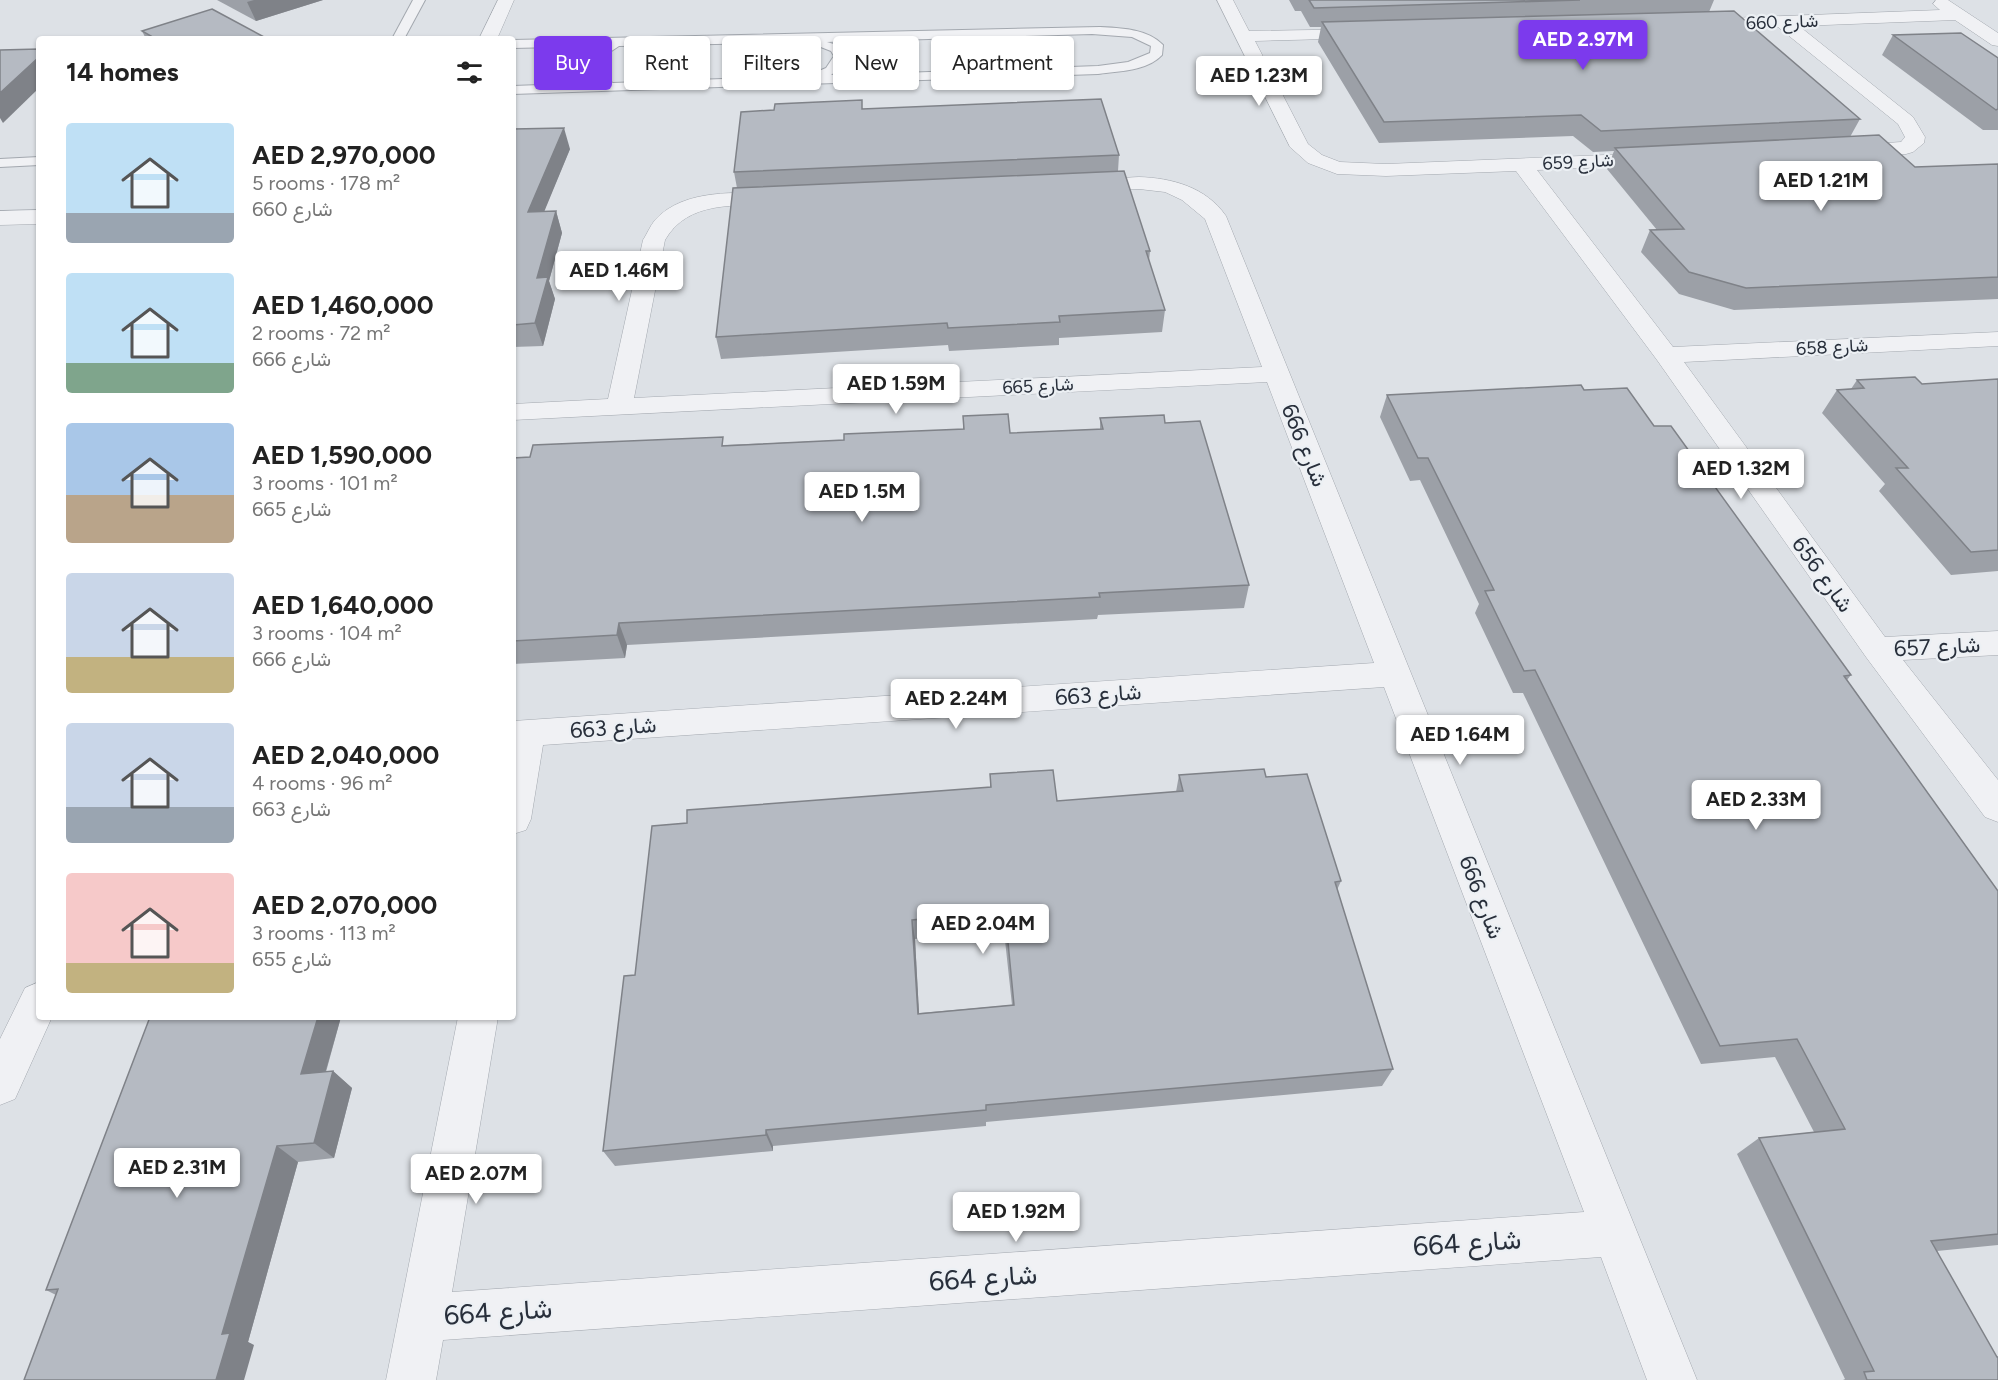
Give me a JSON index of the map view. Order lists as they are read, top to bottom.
{
  "streets": {
    "street": [
      "شارع 660",
      "شارع 659",
      "شارع 658",
      "شارع 665",
      "شارع 666",
      "شارع 656",
      "شارع 657",
      "شارع 663",
      "شارع 664"
    ]
  },
  "crossings": [
    ["شارع 659", "شارع 656"],
    ["شارع 658", "شارع 656"],
    ["شارع 665", "شارع 666"],
    ["شارع 666", "شارع 663"],
    ["شارع 666", "شارع 664"],
    ["شارع 656", "شارع 657"]
  ],
  "page": {
    "price": [
      "AED 2.97M",
      "AED 1.23M",
      "AED 1.21M",
      "AED 1.46M",
      "AED 1.59M",
      "AED 1.32M",
      "AED 1.5M",
      "AED 2.24M",
      "AED 1.64M",
      "AED 2.33M",
      "AED 2.04M",
      "AED 2.31M",
      "AED 2.07M",
      "AED 1.92M"
    ],
    "chip": [
      "Buy",
      "Rent",
      "Filters",
      "New",
      "Apartment"
    ],
    "heading": "14 homes",
    "list": [
      {
        "name": "AED 2,970,000",
        "note": "5 rooms · 178 m² · شارع 660"
      },
      {
        "name": "AED 1,460,000",
        "note": "2 rooms · 72 m² · شارع 666"
      },
      {
        "name": "AED 1,590,000",
        "note": "3 rooms · 101 m² · شارع 665"
      },
      {
        "name": "AED 1,640,000",
        "note": "3 rooms · 104 m² · شارع 666"
      },
      {
        "name": "AED 2,040,000",
        "note": "4 rooms · 96 m² · شارع 663"
      },
      {
        "name": "AED 2,070,000",
        "note": "3 rooms · 113 m² · شارع 655"
      }
    ]
  }
}
